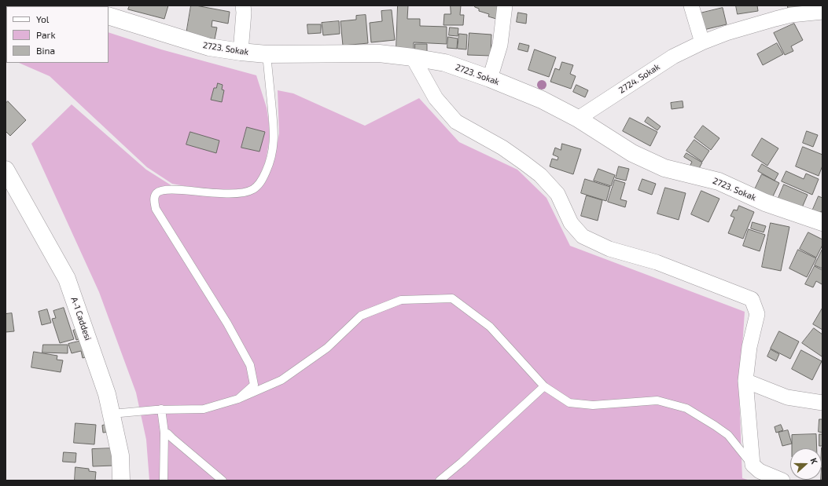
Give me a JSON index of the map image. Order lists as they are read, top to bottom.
{
  "streets": {
    "street": ["2723. Sokak", "2724. Sokak", "A-1 Caddesi"]
  },
  "crossings": [
    ["2723. Sokak", "2724. Sokak"]
  ],
  "legend": ["Yol", "Park", "Bina"],
  "north": "right"
}
